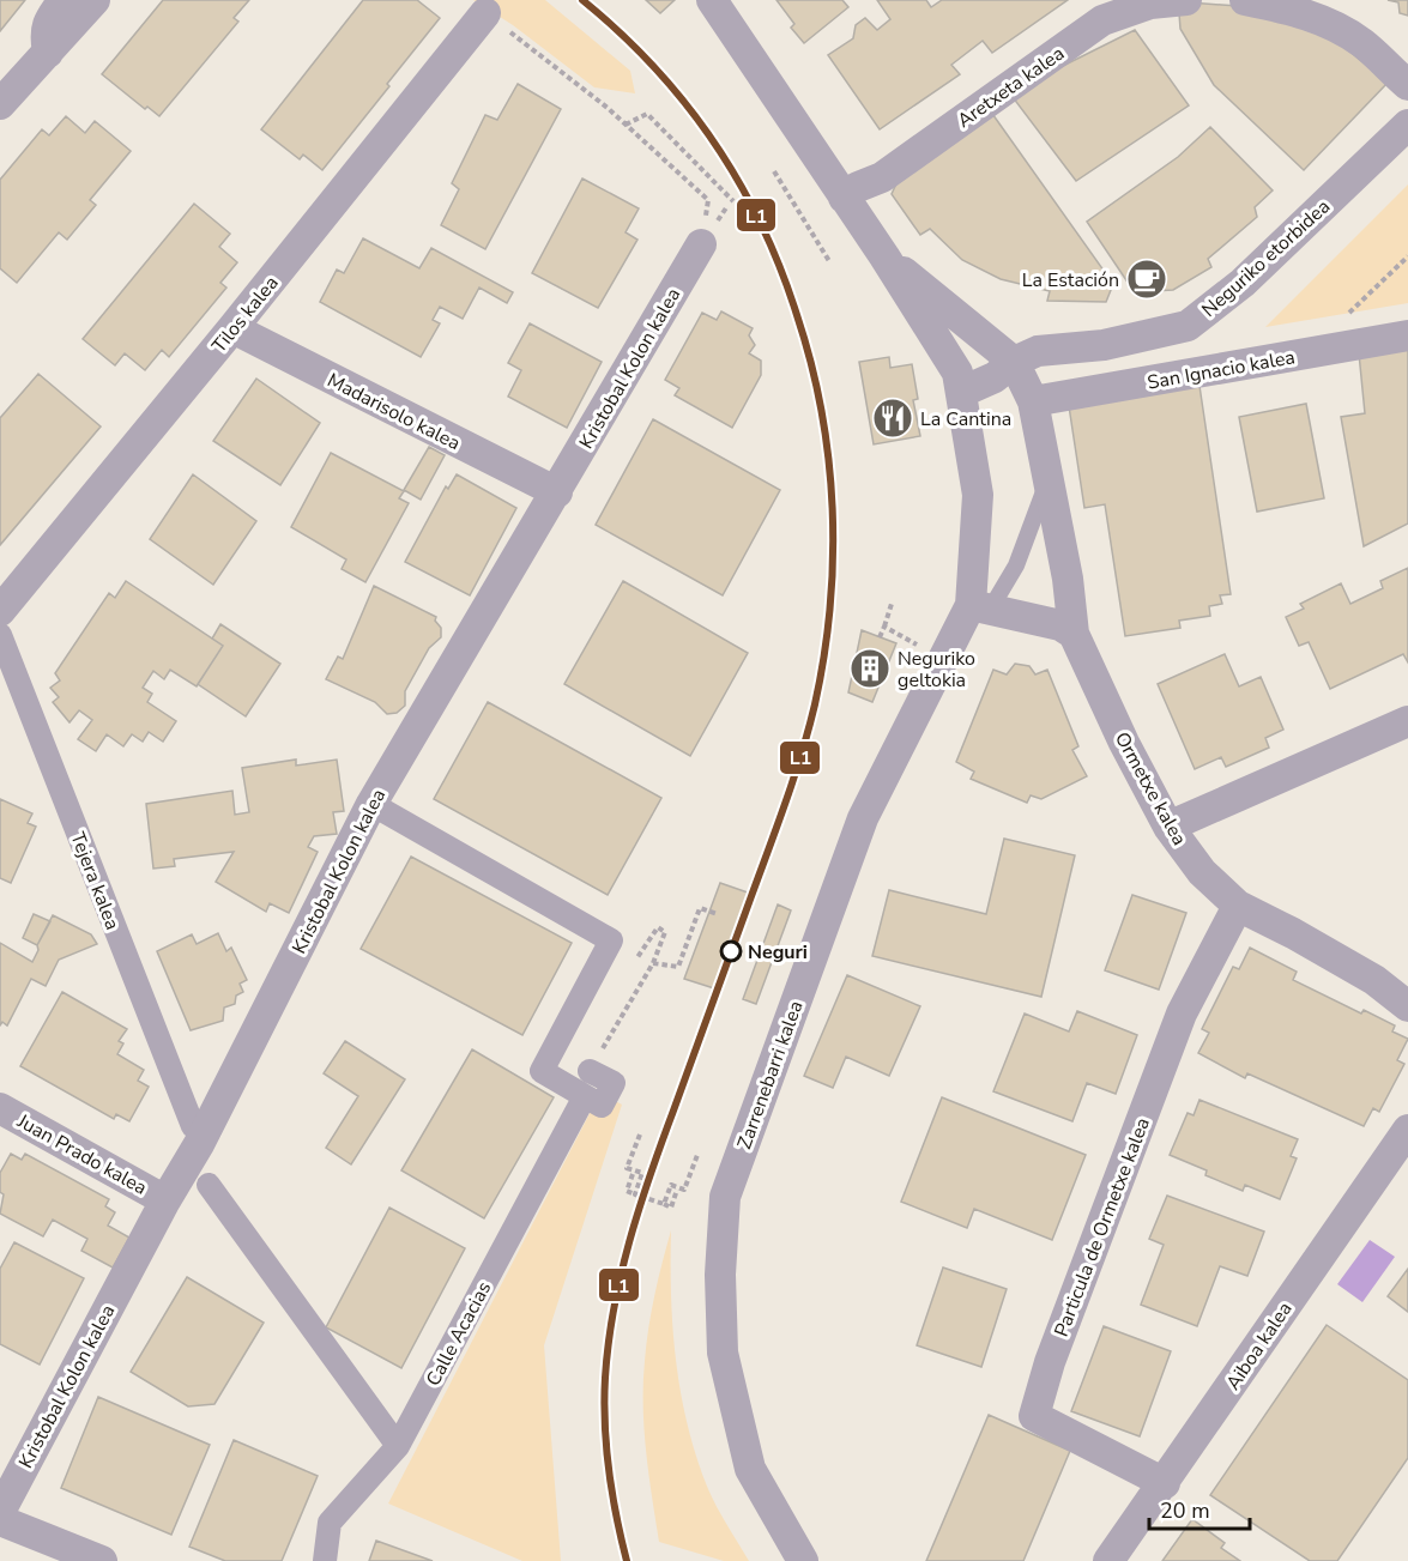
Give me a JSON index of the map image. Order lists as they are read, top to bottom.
{
  "streets": {
    "street": [
      "Aretxeta kalea",
      "Neguriko etorbidea",
      "Tilos kalea",
      "Kristobal Kolon kalea",
      "San Ignacio kalea",
      "Madarisolo kalea",
      "Ormetxe kalea",
      "Tejera kalea",
      "Zarrenebarri kalea",
      "Juan Prado kalea",
      "Particula de Ormetxe kalea",
      "Calle Acacias",
      "Aiboa kalea"
    ]
  },
  "crossings": [
    ["Tilos kalea", "Madarisolo kalea"],
    ["Kristobal Kolon kalea", "Madarisolo kalea"],
    ["Kristobal Kolon kalea", "Juan Prado kalea"],
    ["Ormetxe kalea", "Particula de Ormetxe kalea"],
    ["Particula de Ormetxe kalea", "Aiboa kalea"]
  ],
  "places": {
    "cafe": ["La Estación"],
    "restaurant": ["La Cantina"],
    "building": ["Neguriko geltokia"],
    "other": ["Neguri"]
  },
  "lines": ["transit line L1"],
  "scale_bar": "20 m"
}
